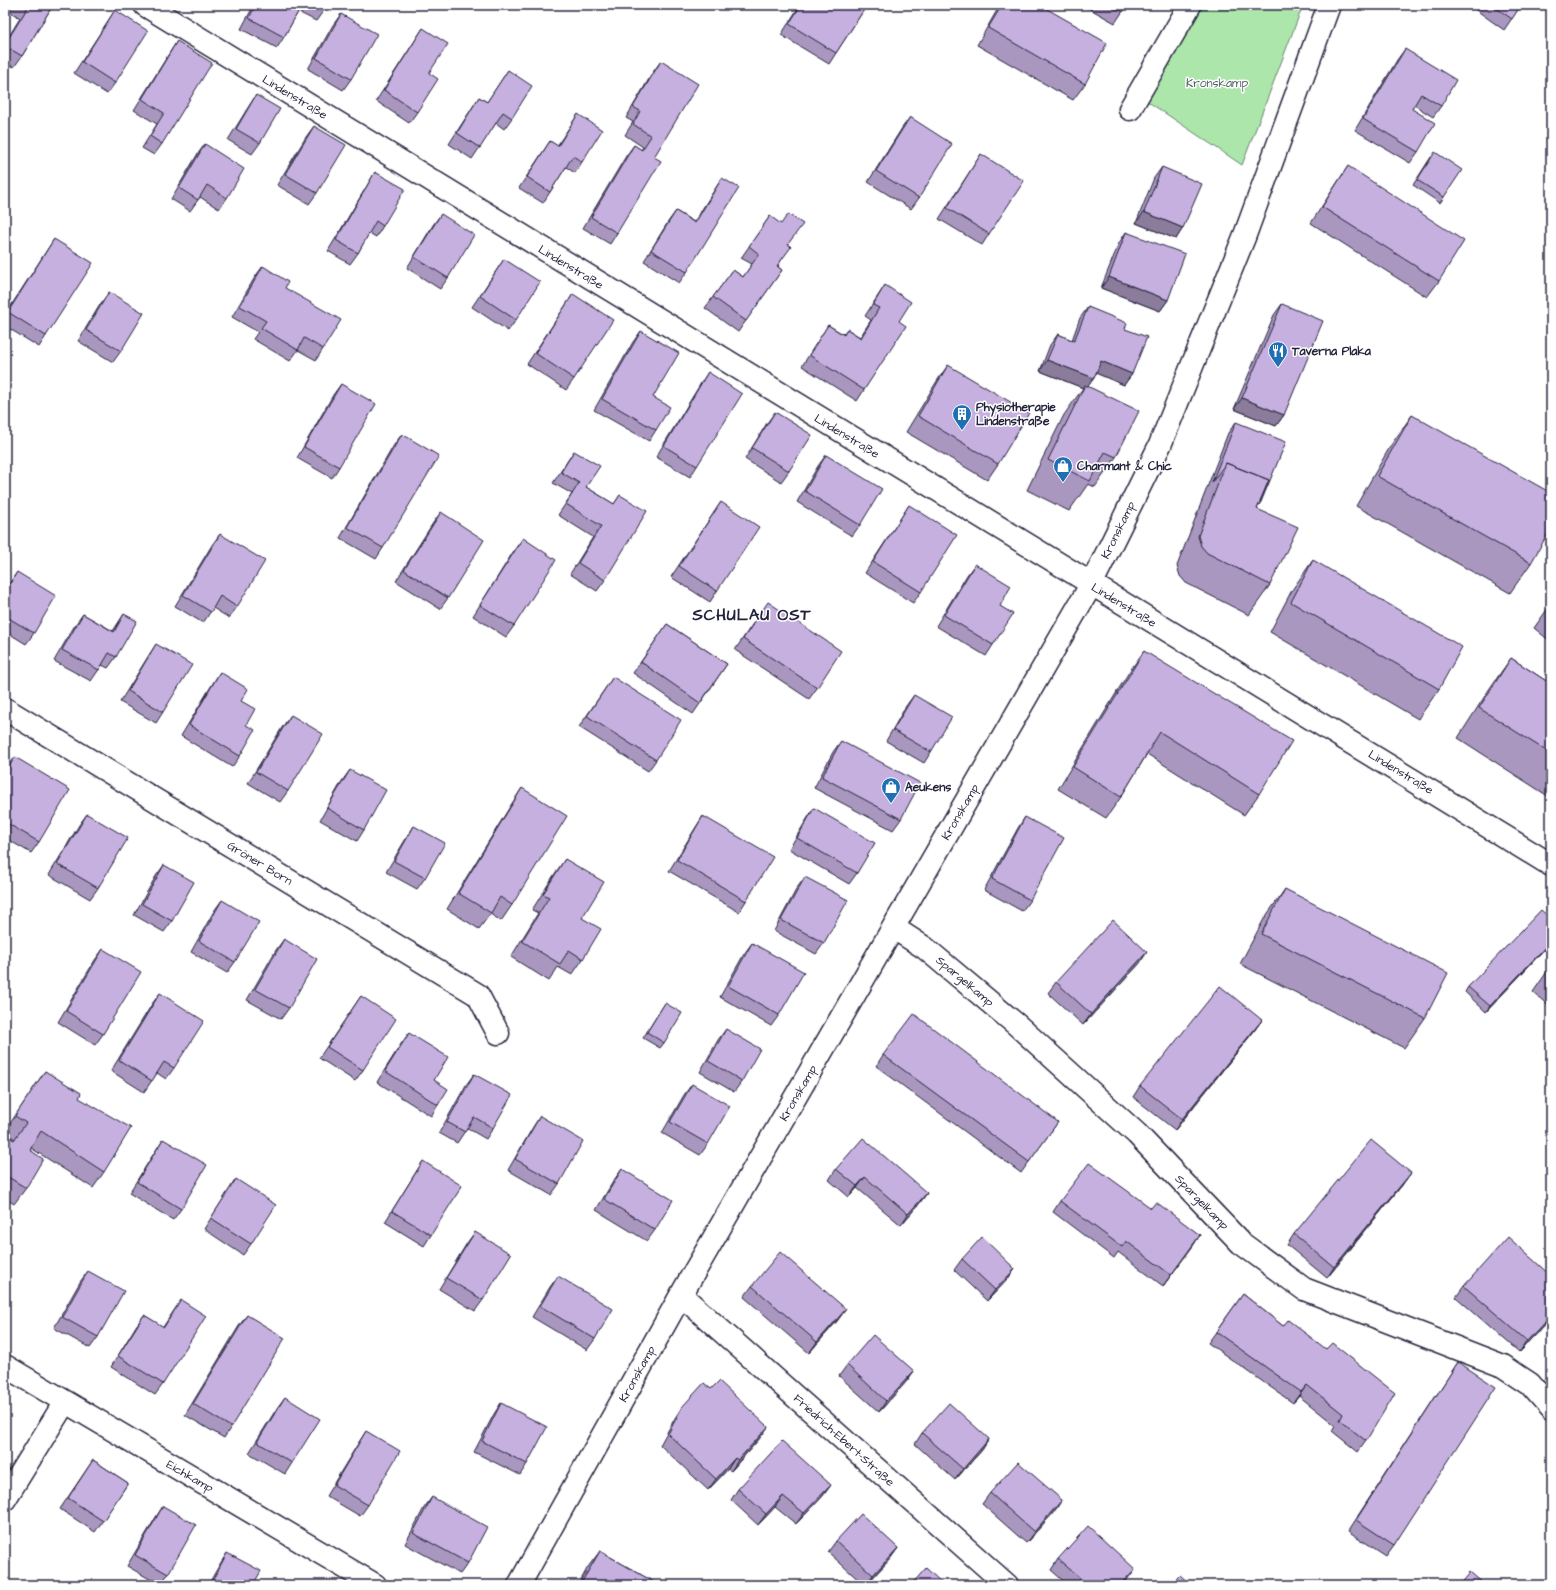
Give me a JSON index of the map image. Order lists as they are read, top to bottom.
{
  "streets": {
    "street": [
      "Lindenstraße",
      "Kronskamp",
      "Gröner Born",
      "Spargelkamp",
      "Friedrich-Ebert-Straße",
      "Eichkamp"
    ]
  },
  "crossings": [
    ["Lindenstraße", "Kronskamp"],
    ["Kronskamp", "Spargelkamp"],
    ["Kronskamp", "Friedrich-Ebert-Straße"]
  ],
  "districts": ["SCHULAU OST"],
  "parks": ["Kronskamp"],
  "places": {
    "restaurant": ["Taverna Plaka"],
    "building": ["Physiotherapie Lindenstraße"],
    "shop": ["Charmant & Chic", "Aeukens"]
  }
}
